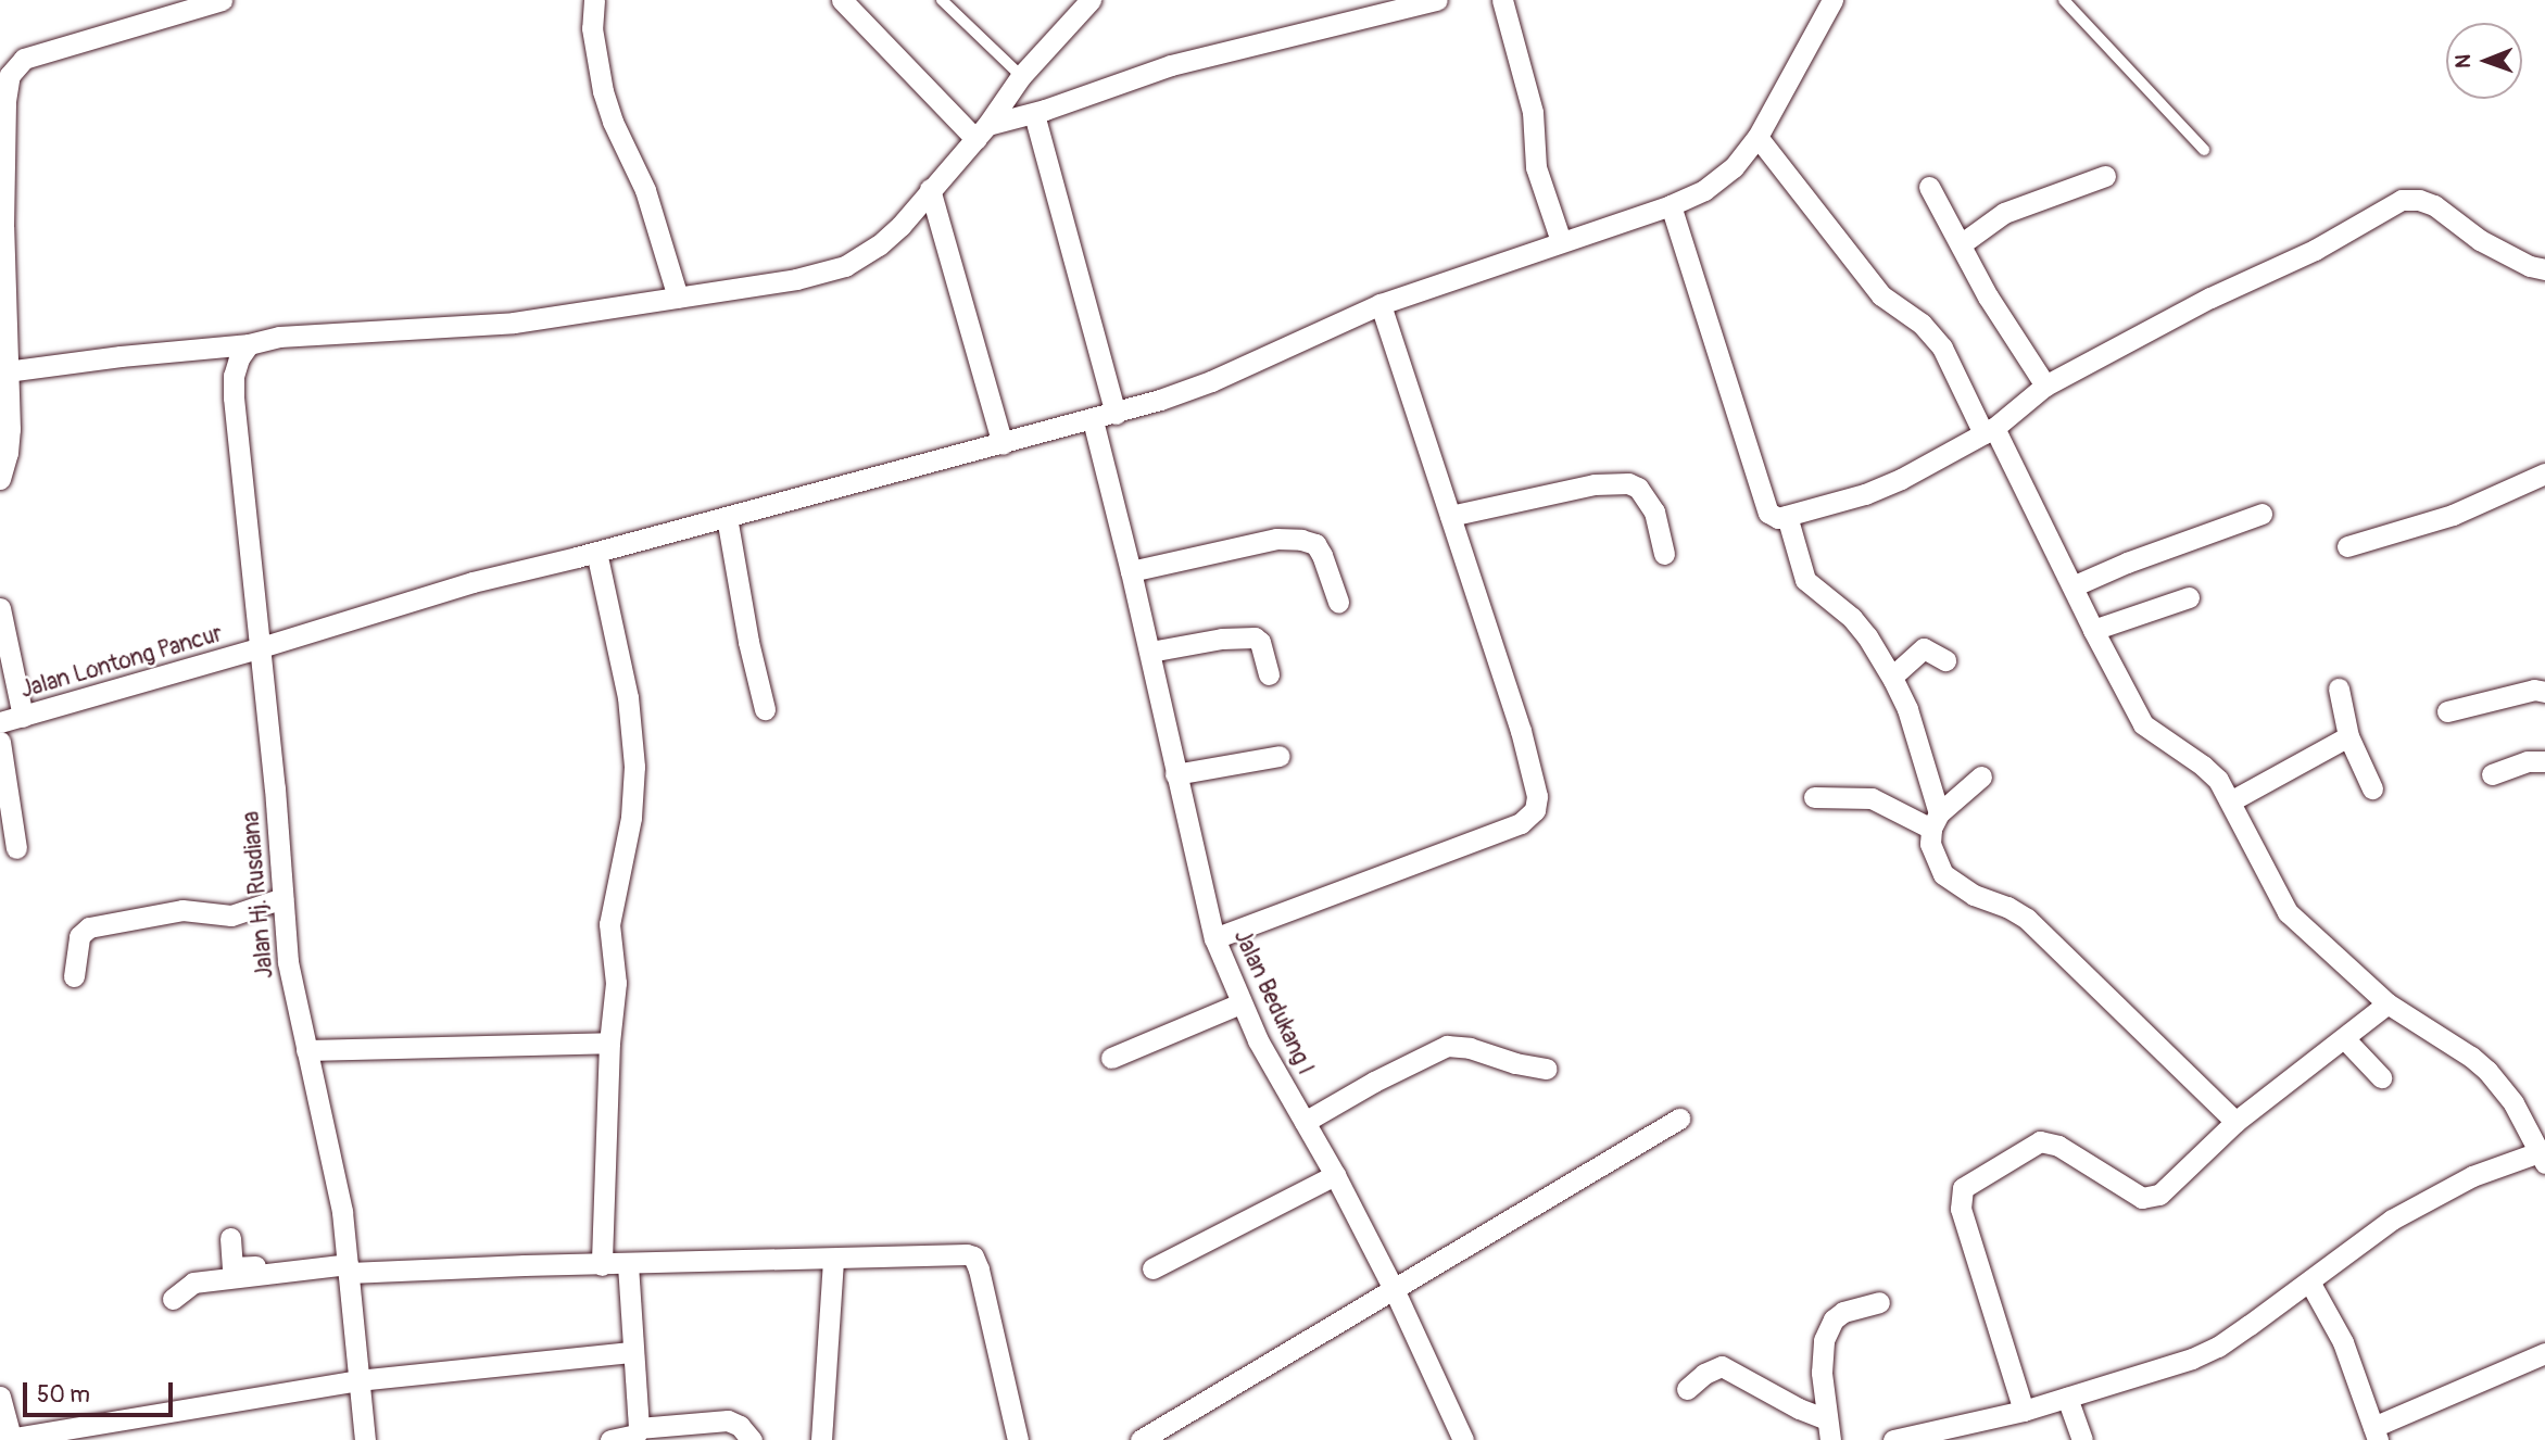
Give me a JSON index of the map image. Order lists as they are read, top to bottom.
{
  "streets": {
    "street": ["Jalan Lontong Pancur", "Jalan Hj. Rusdiana", "Jalan Bedukang I"]
  },
  "crossings": [
    ["Jalan Lontong Pancur", "Jalan Hj. Rusdiana"],
    ["Jalan Lontong Pancur", "Jalan Bedukang I"]
  ],
  "scale_bar": "50 m",
  "north": "left"
}
